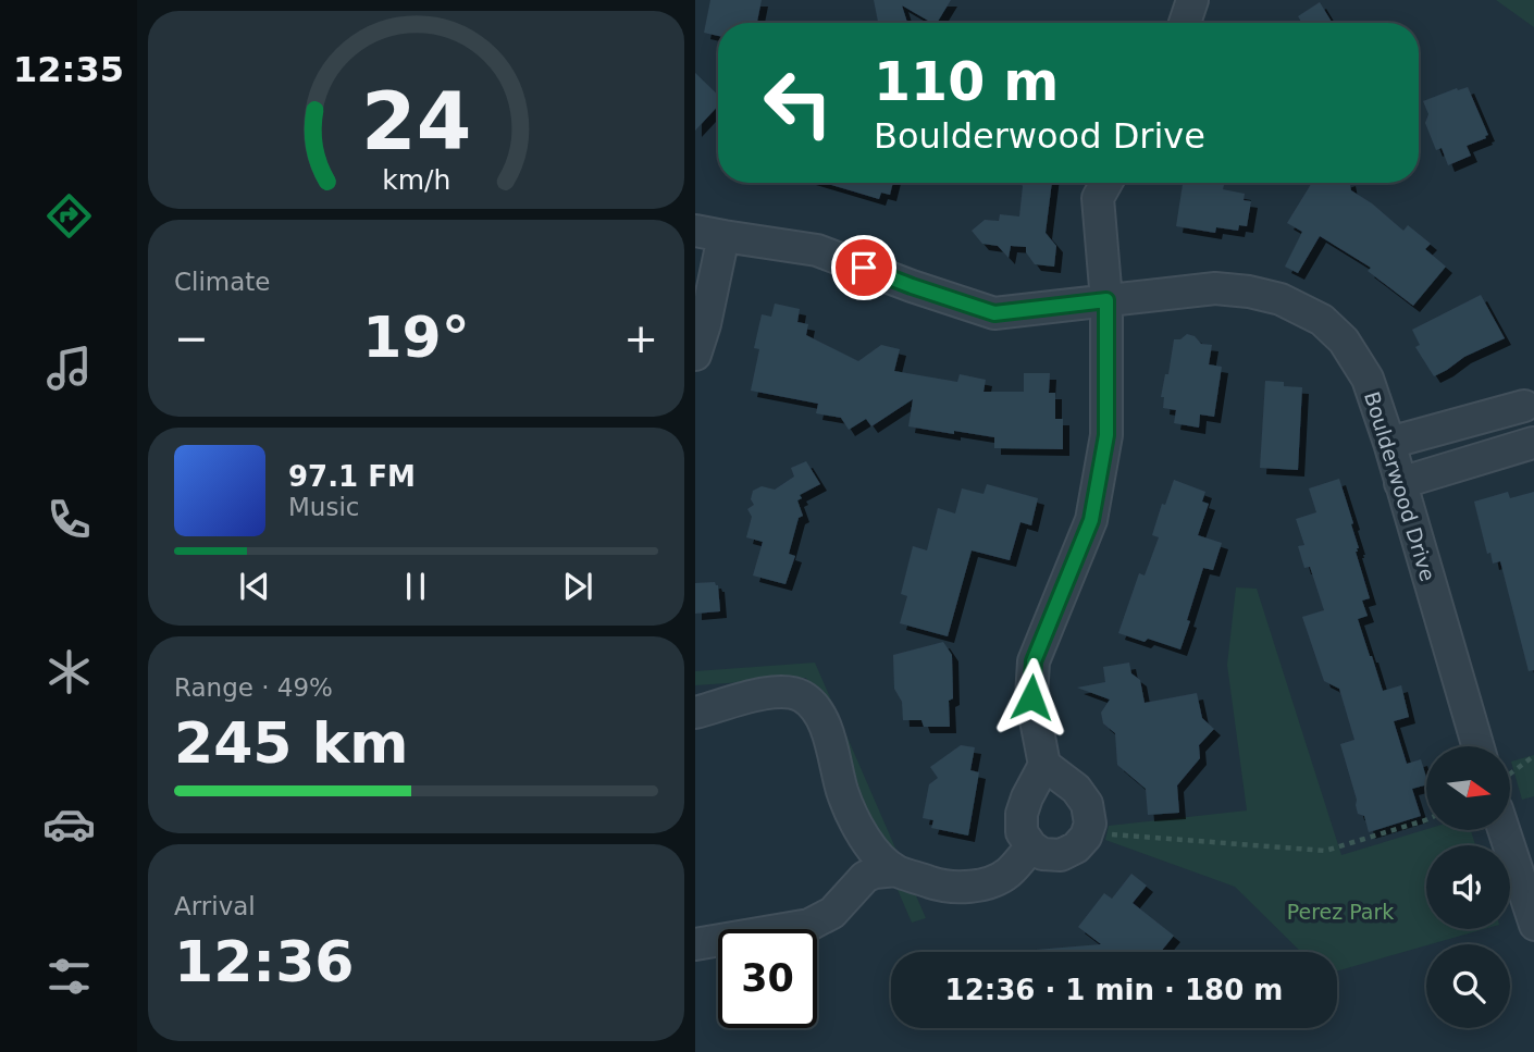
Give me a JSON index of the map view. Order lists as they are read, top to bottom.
{
  "streets": {
    "street": ["Boulderwood Drive"]
  },
  "parks": ["Perez Park"],
  "north": "right",
  "page": {
    "tabs": "12:35",
    "turn": ["110 m", "Boulderwood Drive"],
    "tile": [
      "Climate",
      ["Range · 49%", "245 km"],
      ["Arrival", "12:36"]
    ],
    "heat": ["−", "19°", "+"],
    "song": ["97.1 FM", "Music"],
    "limit": "30",
    "trip": "12:36 · 1 min · 180 m",
    "gauge": ["24", "km/h"]
  }
}
